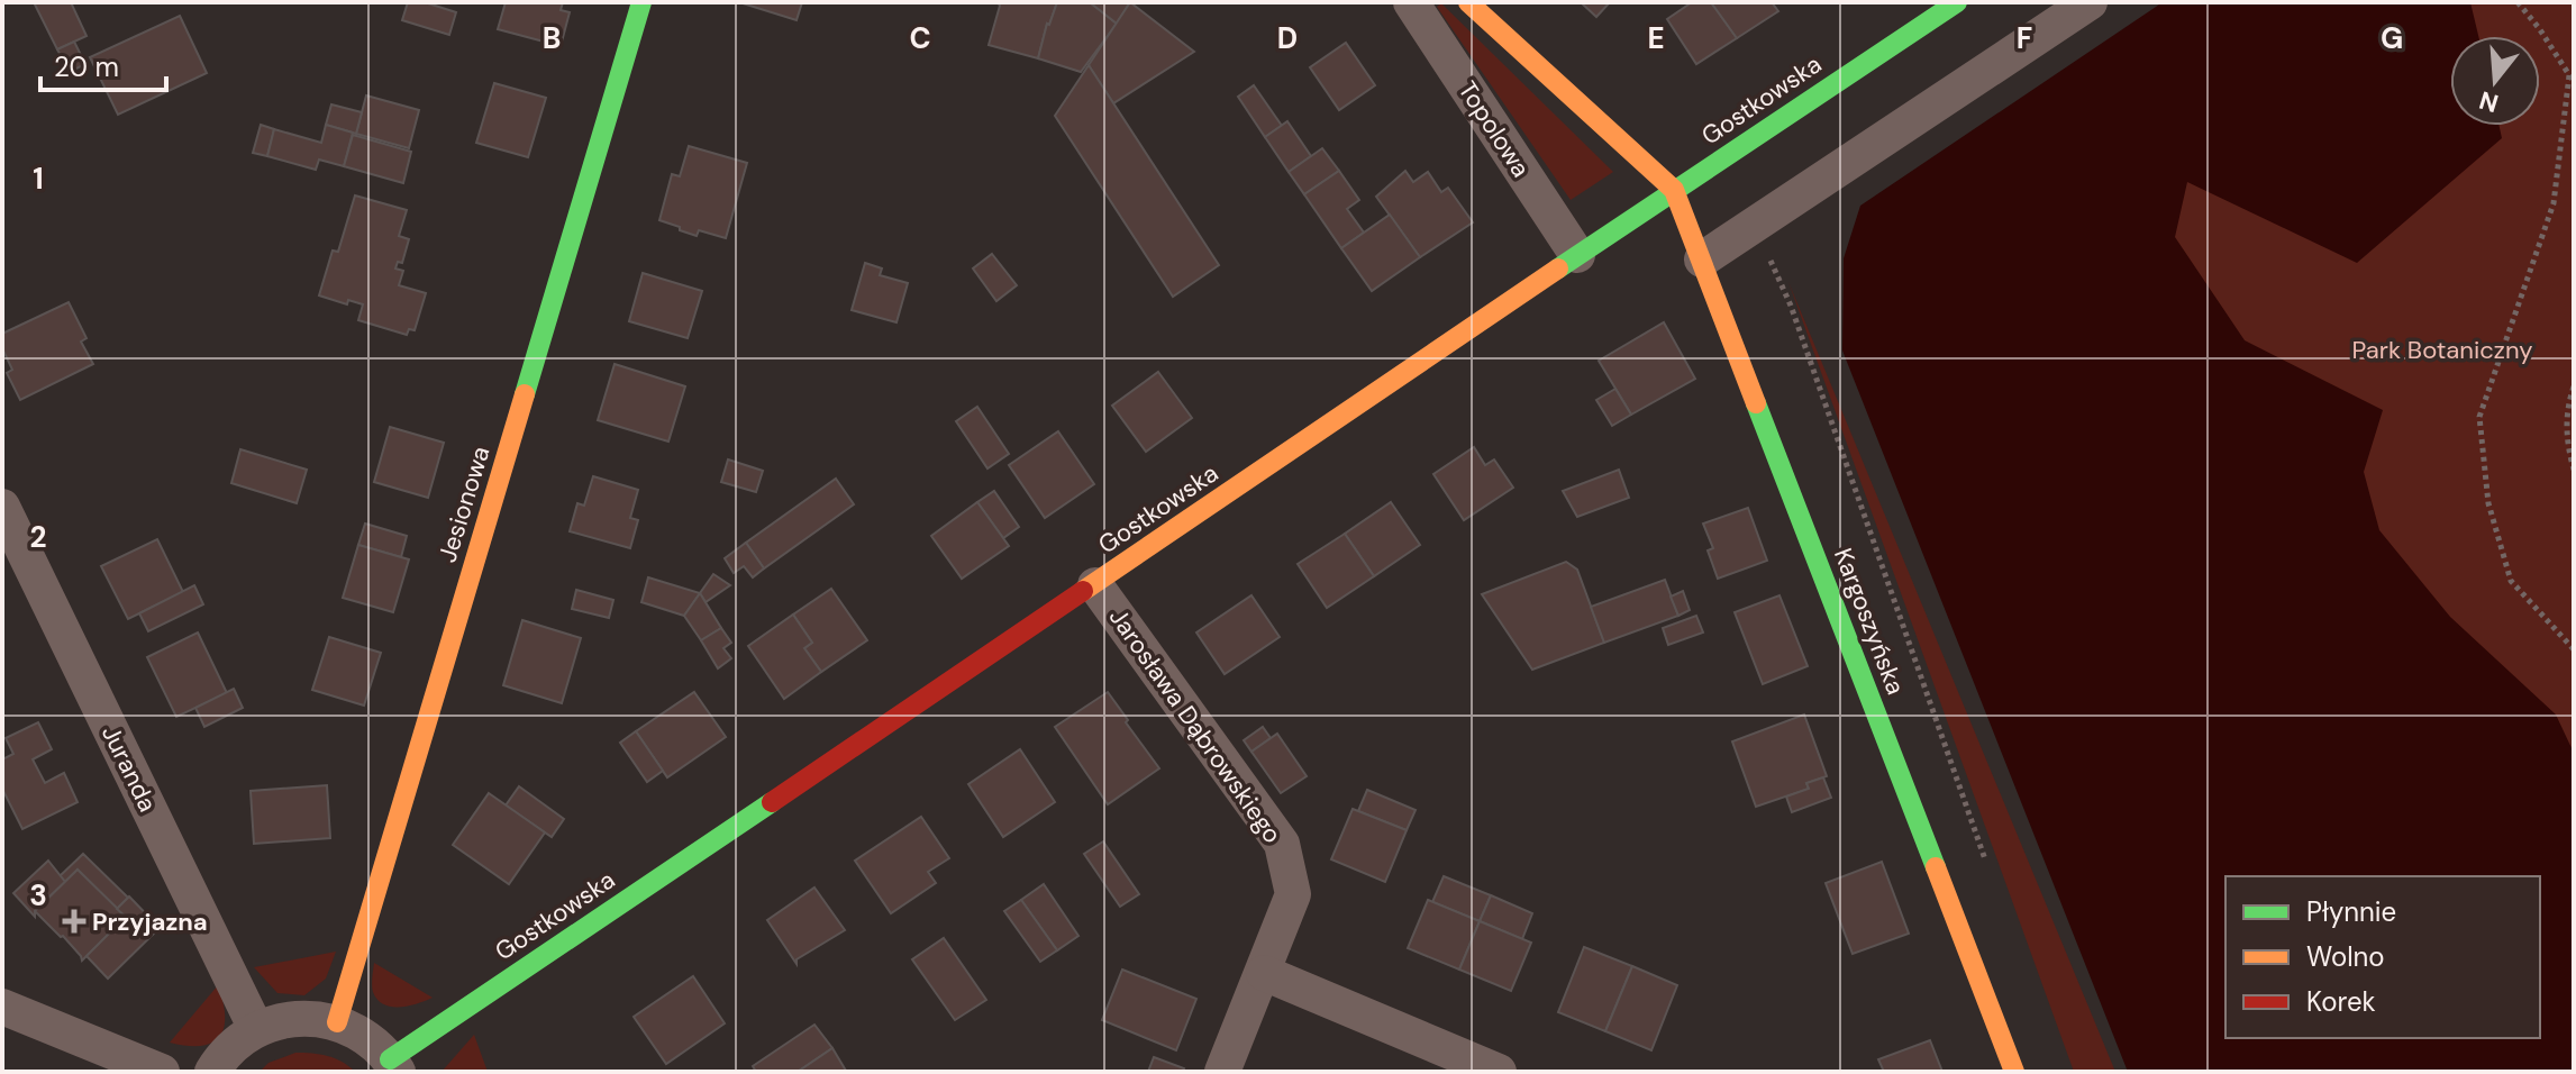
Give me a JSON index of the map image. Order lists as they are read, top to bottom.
{
  "streets": {
    "street": [
      "Gostkowska",
      "Topolowa",
      "Jesionowa",
      "Kargoszyńska",
      "Jarosława Dąbrowskiego",
      "Juranda"
    ]
  },
  "crossings": [
    ["Gostkowska", "Topolowa"],
    ["Gostkowska", "Kargoszyńska"],
    ["Gostkowska", "Jarosława Dąbrowskiego"]
  ],
  "parks": ["Park Botaniczny"],
  "places": {
    "health": ["Przyjazna"]
  },
  "legend": ["Płynnie", "Wolno", "Korek"],
  "scale_bar": "20 m",
  "north": "bottom",
  "grid": {
    "columns": [
      "B",
      "C",
      "D",
      "E",
      "F",
      "G"
    ],
    "rows": ["1", "2", "3"]
  }
}
